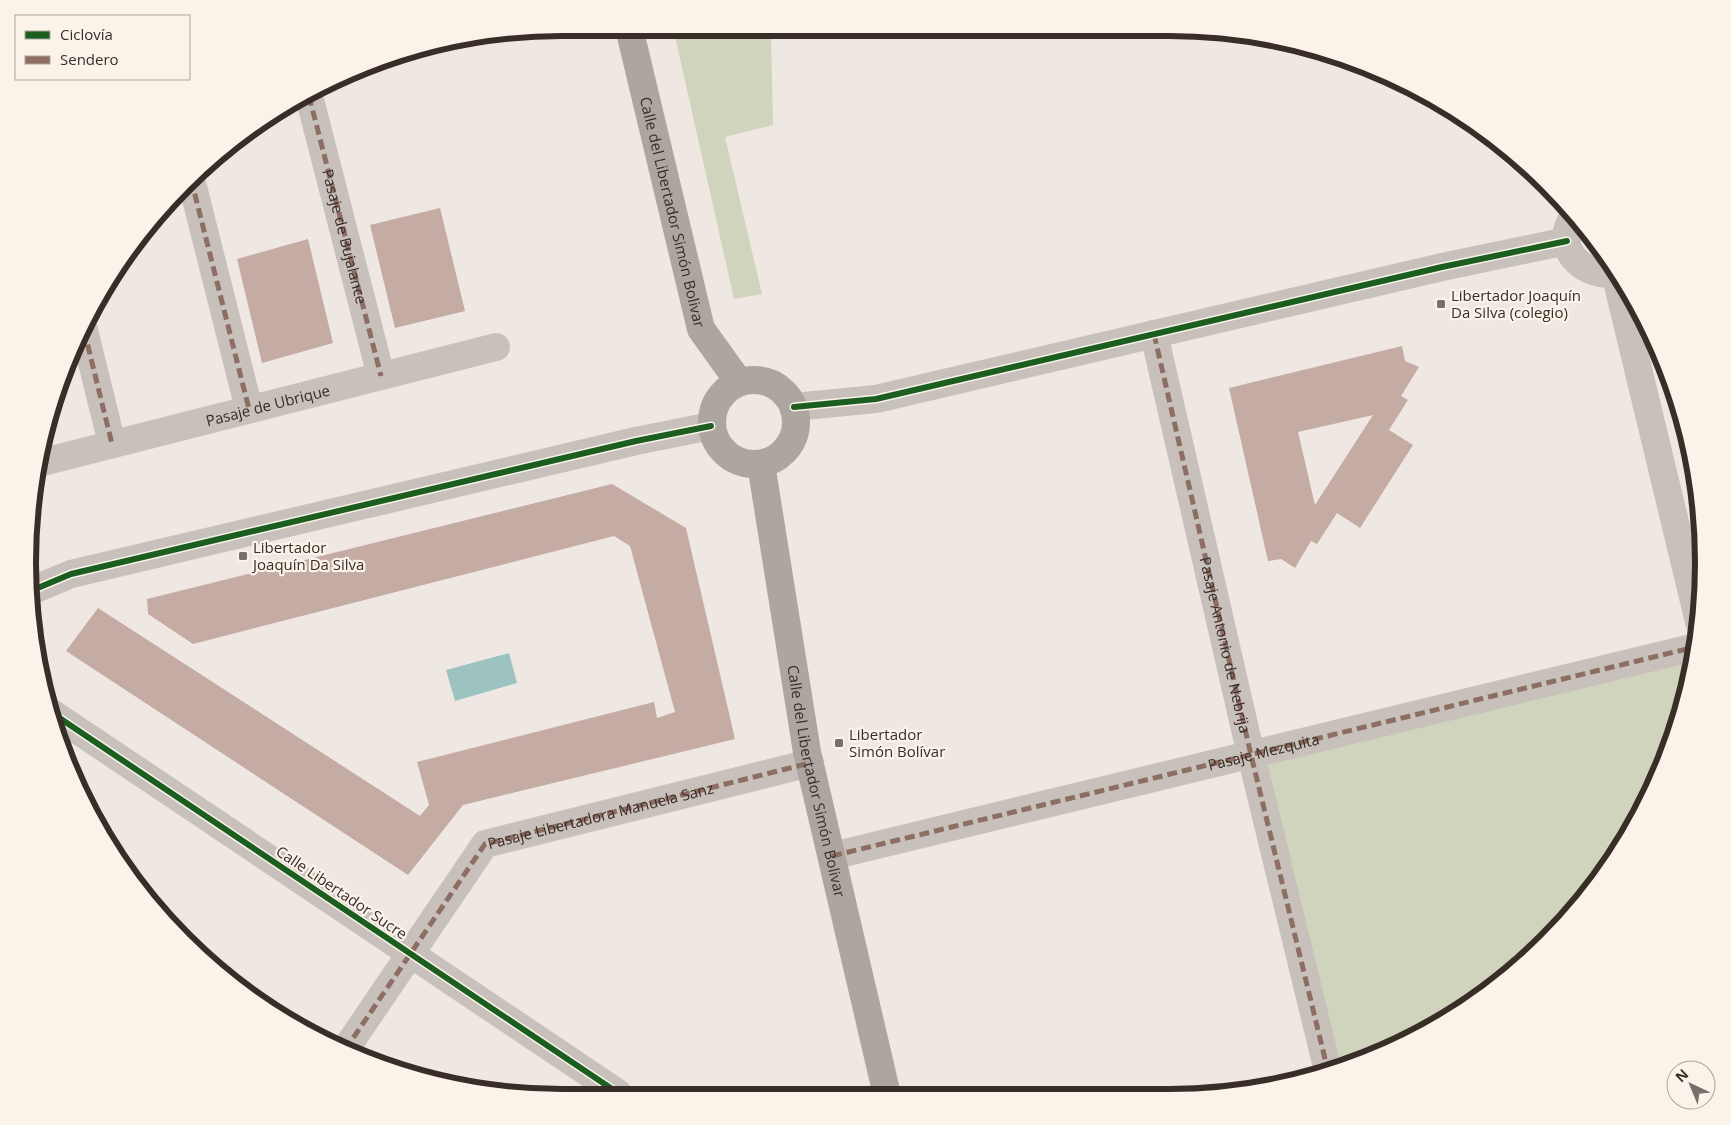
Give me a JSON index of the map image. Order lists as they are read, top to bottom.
{
  "streets": {
    "main road": ["Calle del Libertador Simón Bolivar"],
    "street": [
      "Pasaje de Bujalance",
      "Pasaje de Ubrique",
      "Pasaje Antonio de Nebrija",
      "Pasaje Mezquita",
      "Pasaje Libertadora Manuela Sanz",
      "Calle Libertador Sucre"
    ]
  },
  "crossings": [
    ["Calle del Libertador Simón Bolivar", "Pasaje Mezquita"],
    ["Calle del Libertador Simón Bolivar", "Pasaje Libertadora Manuela Sanz"],
    ["Pasaje de Bujalance", "Pasaje de Ubrique"],
    ["Pasaje Antonio de Nebrija", "Pasaje Mezquita"],
    ["Pasaje Libertadora Manuela Sanz", "Calle Libertador Sucre"]
  ],
  "places": {
    "transit": ["Libertador Joaquín Da Silva (colegio)", "Libertador Joaquín Da Silva", "Libertador Simón Bolívar"]
  },
  "legend": ["Ciclovía", "Sendero"],
  "north": "top left"
}
